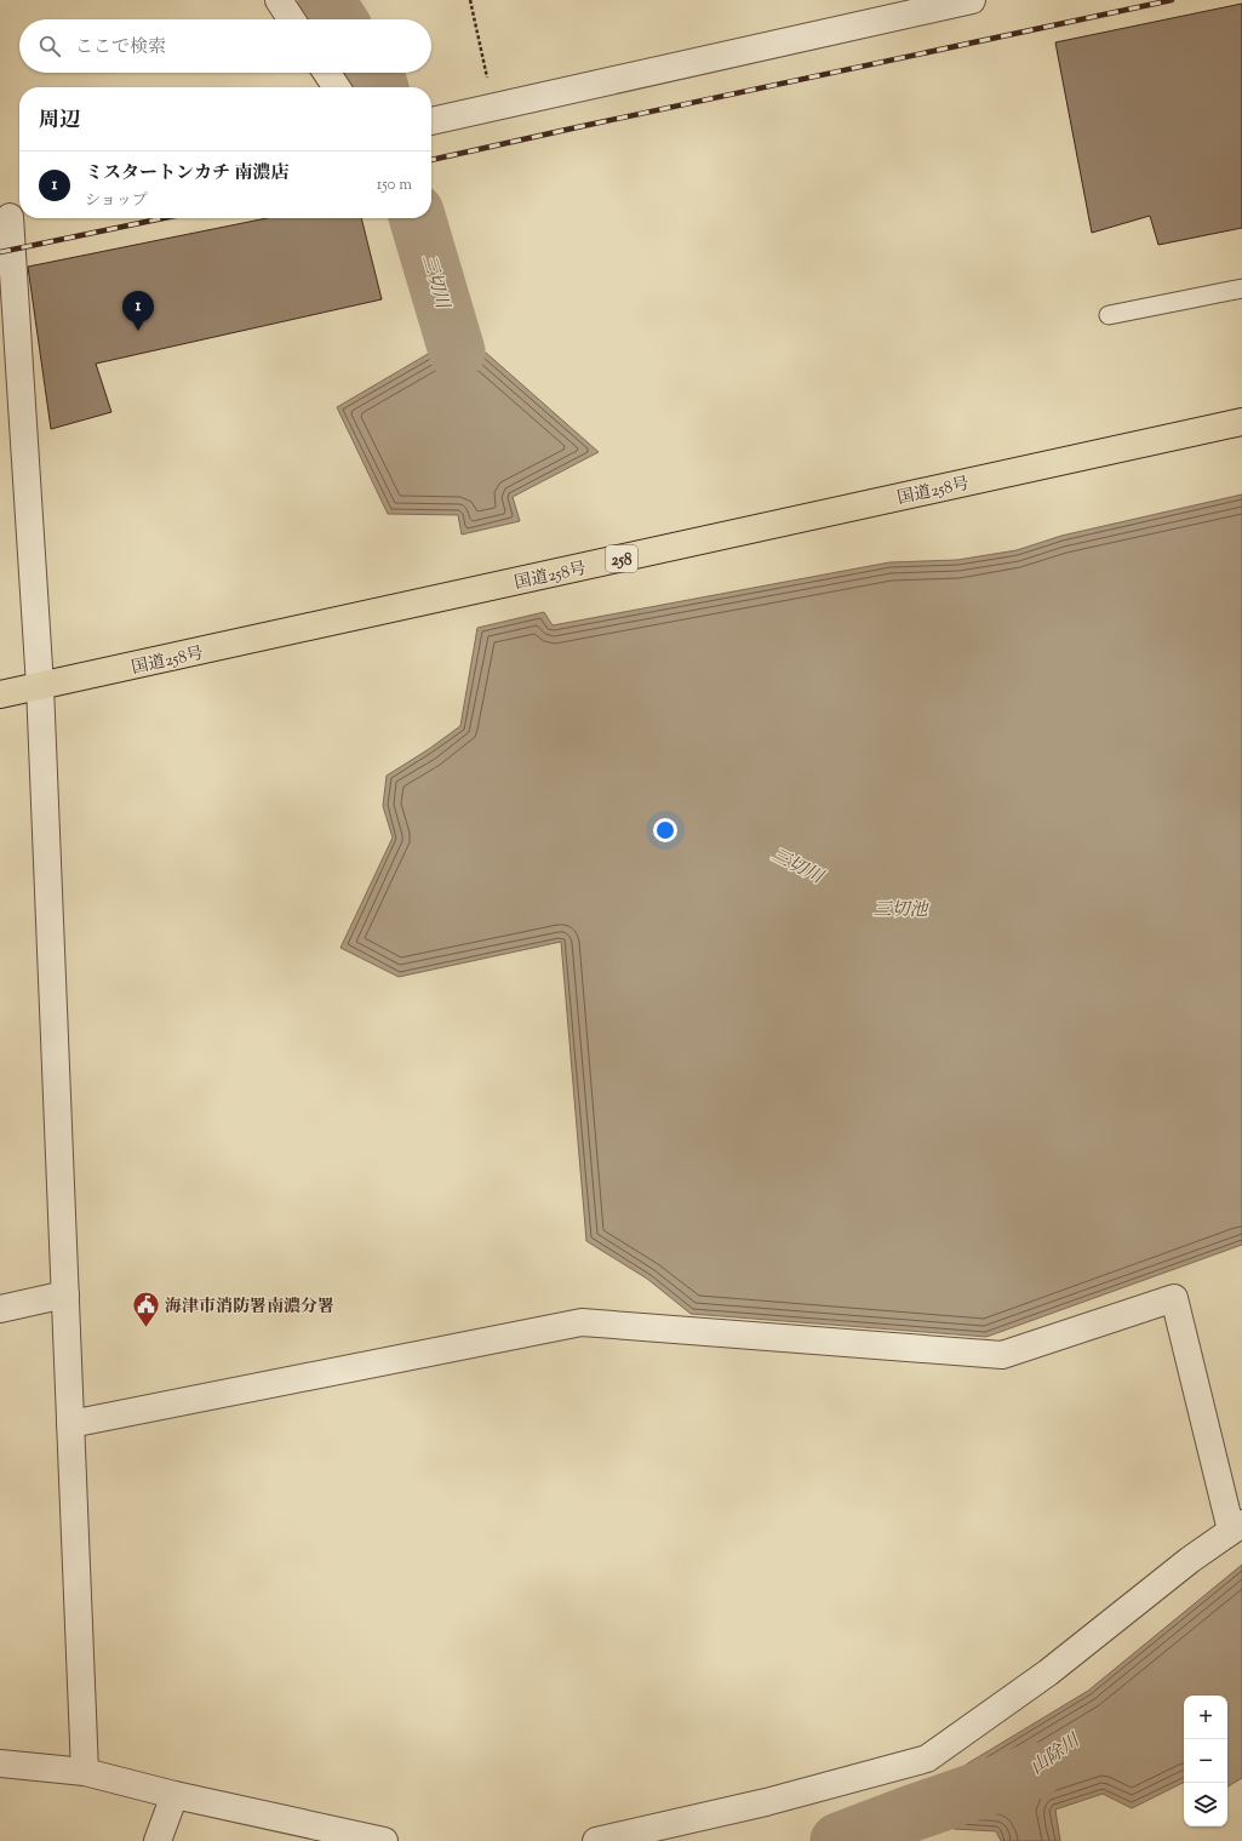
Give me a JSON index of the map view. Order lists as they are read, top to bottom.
{
  "streets": {
    "highway": ["国道258号", "258"]
  },
  "water": ["三切川", "三切池", "山除川"],
  "places": {
    "public building": ["海津市消防署南濃分署"]
  },
  "page": {
    "search": "ここで検索",
    "heading": "周辺",
    "list": [
      {
        "mark": "1",
        "name": "ミスタートンカチ 南濃店",
        "note": "ショップ",
        "value": "150 m"
      }
    ],
    "pins": "1",
    "map_buttons": ["+", "−"]
  }
}
